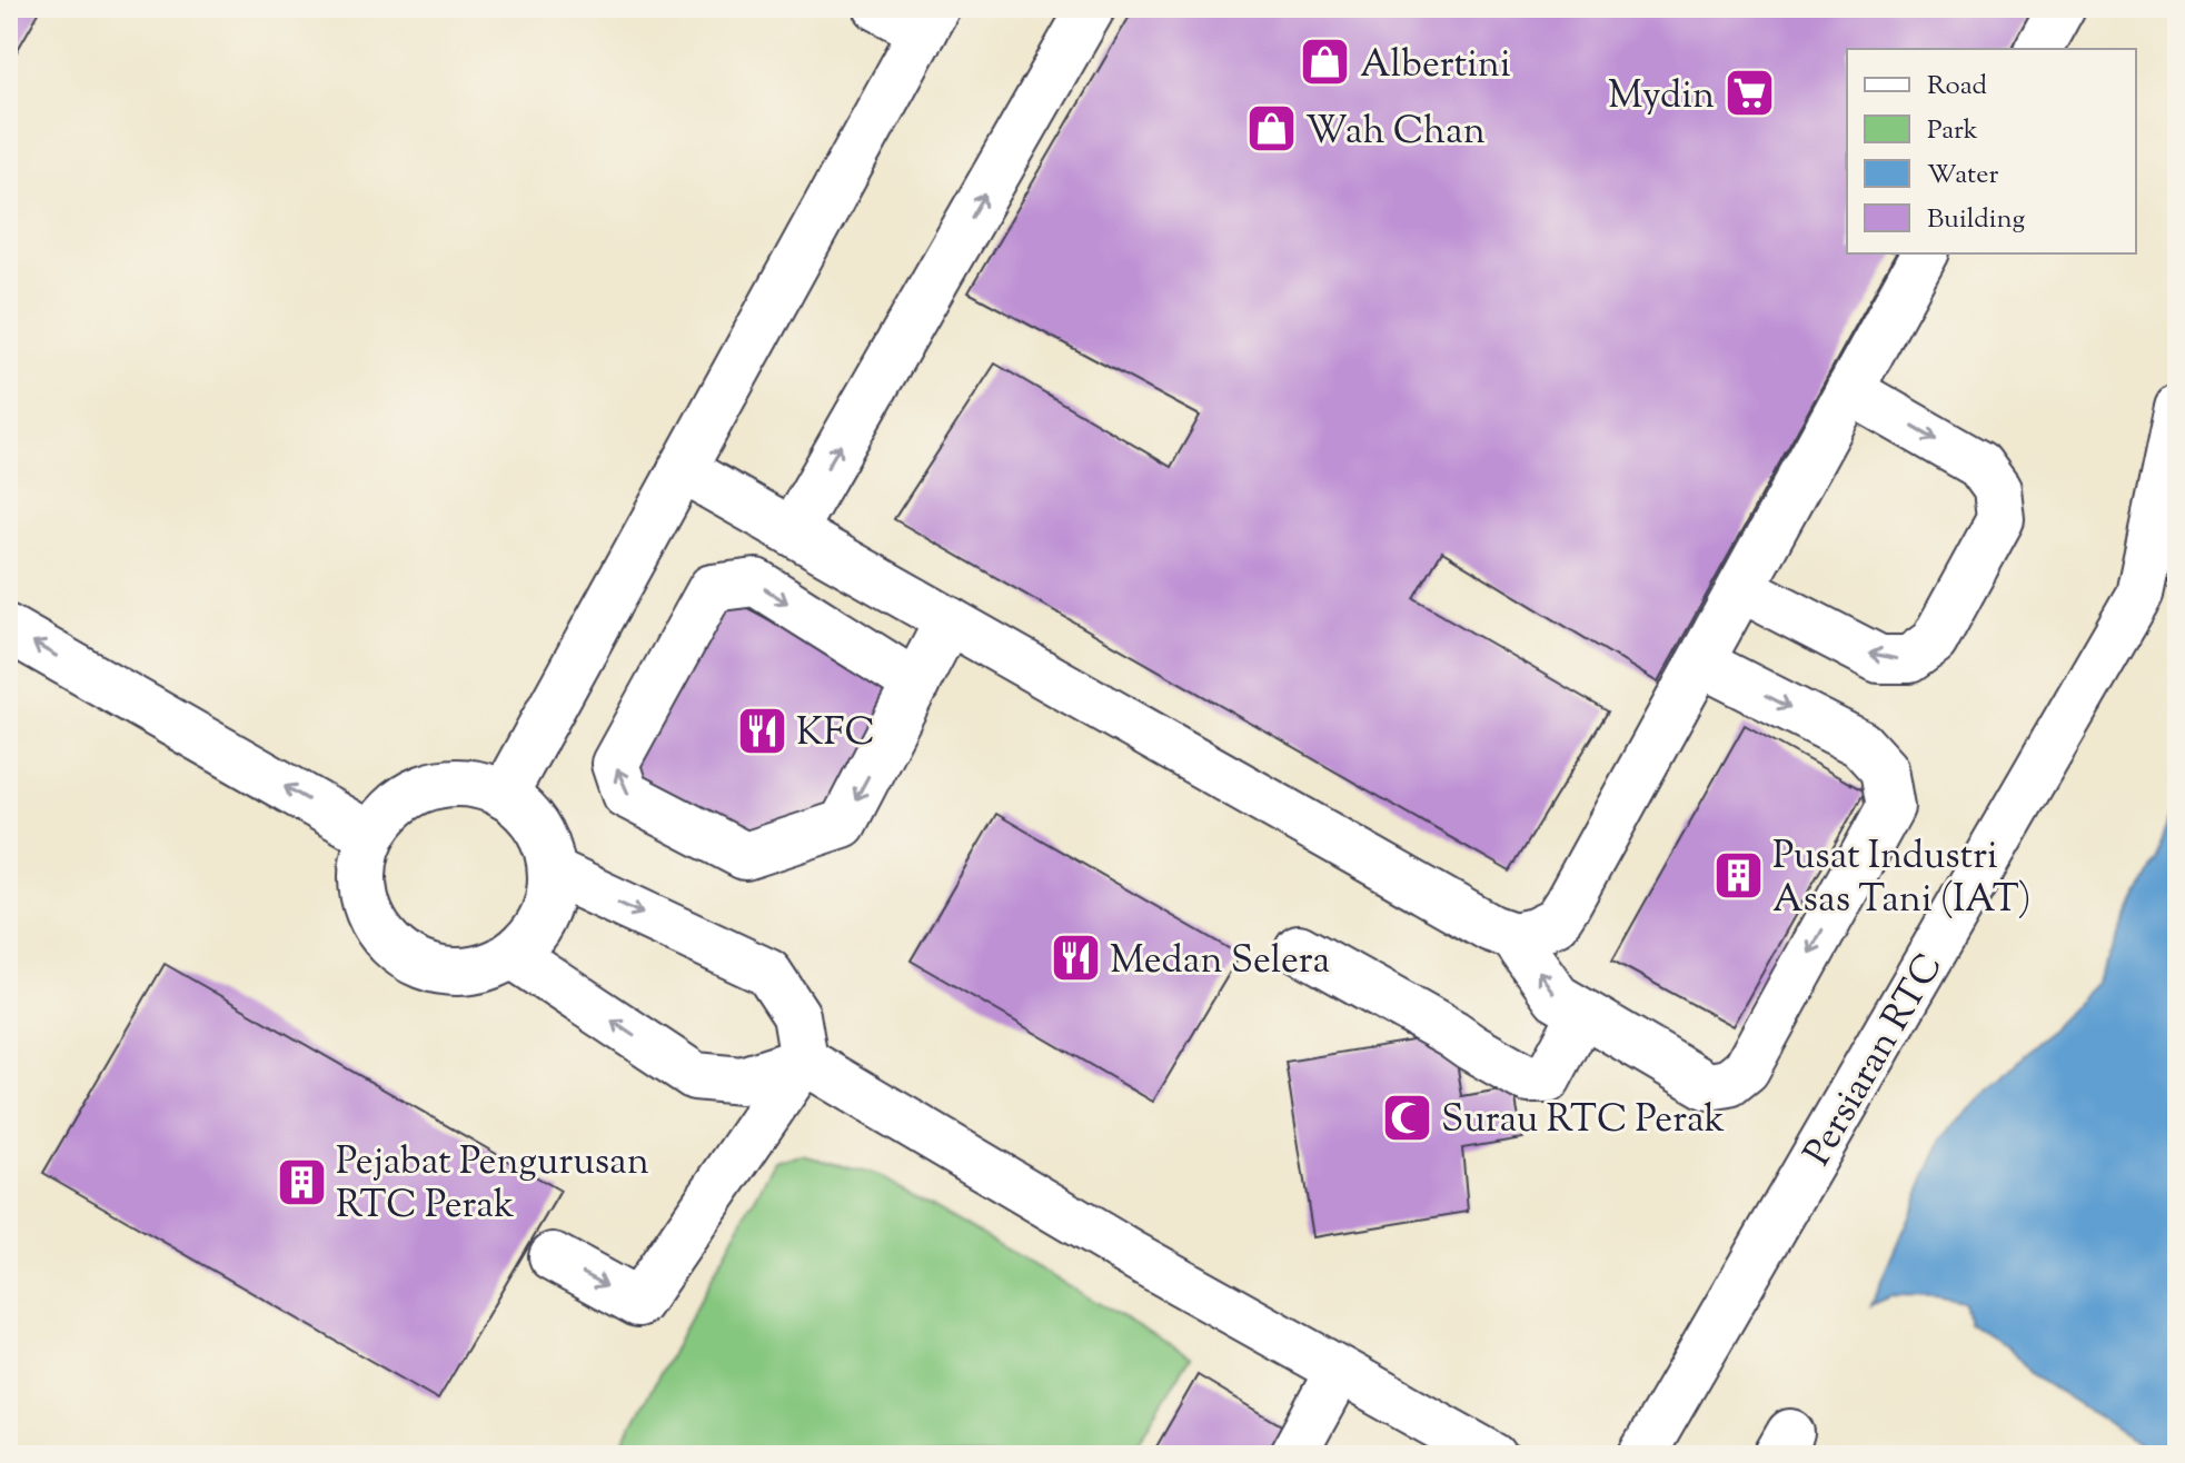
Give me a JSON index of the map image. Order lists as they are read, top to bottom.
{
  "streets": {
    "street": ["Persiaran RTC"]
  },
  "places": {
    "shop": ["Albertini", "Wah Chan"],
    "supermarket": ["Mydin"],
    "restaurant": ["KFC", "Medan Selera"],
    "building": ["Pusat Industri Asas Tani (IAT)", "Pejabat Pengurusan RTC Perak"],
    "mosque": ["Surau RTC Perak"]
  },
  "legend": [
    "Road",
    "Park",
    "Water",
    "Building"
  ]
}
